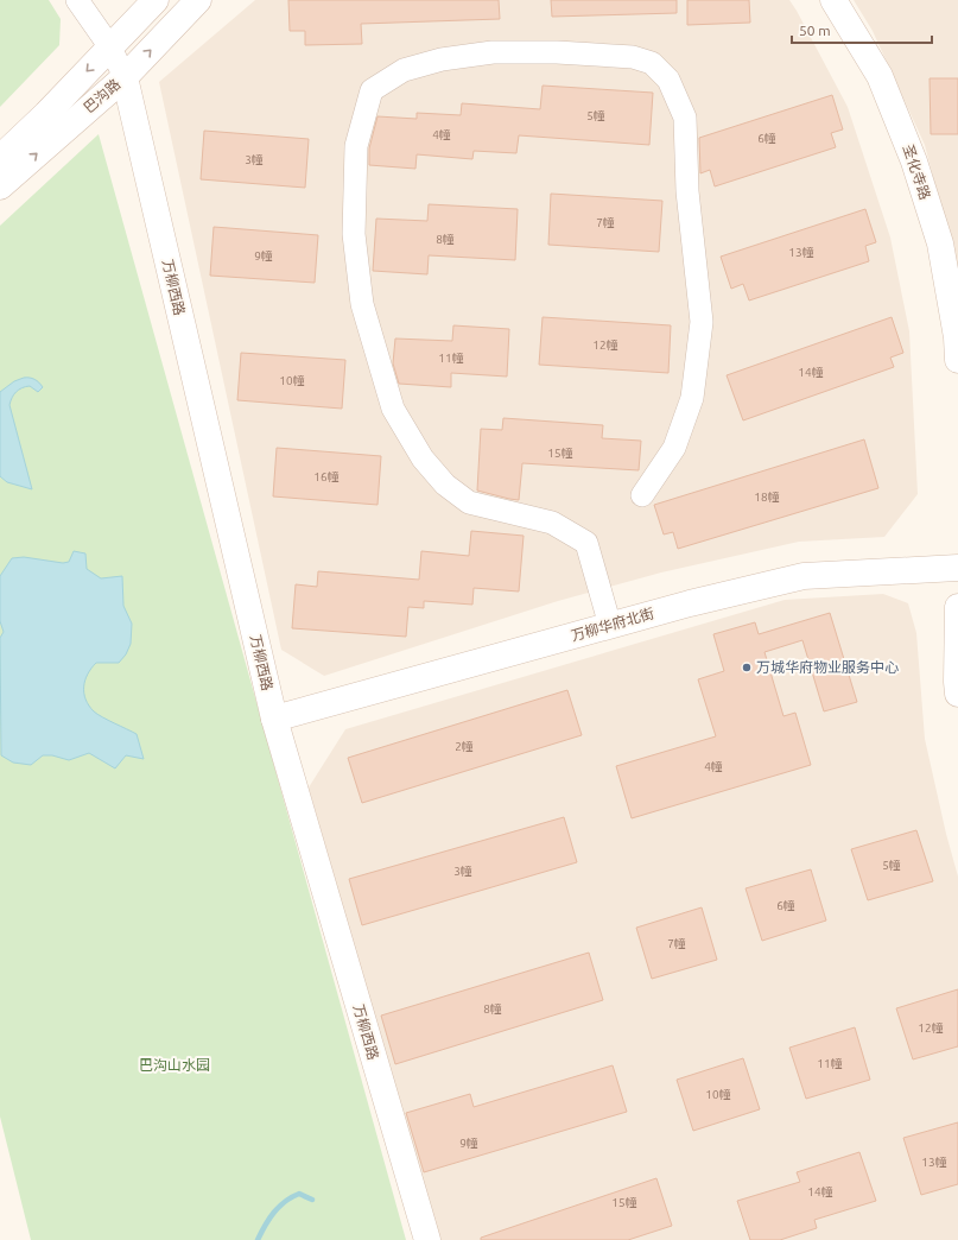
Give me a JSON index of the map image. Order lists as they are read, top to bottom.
{
  "streets": {
    "street": [
      "巴沟路",
      "圣化寺路",
      "万柳西路",
      "万柳华府北街"
    ]
  },
  "crossings": [
    ["巴沟路", "万柳西路"],
    ["万柳西路", "万柳华府北街"]
  ],
  "parks": ["巴沟山水园"],
  "places": ["万城华府物业服务中心"],
  "house_numbers": [
    "5幢",
    "4幢",
    "6幢",
    "3幢",
    "7幢",
    "8幢",
    "13幢",
    "9幢",
    "12幢",
    "11幢",
    "14幢",
    "10幢",
    "15幢",
    "16幢",
    "18幢",
    "2幢",
    "4幢",
    "5幢",
    "3幢",
    "6幢",
    "7幢",
    "8幢",
    "12幢",
    "11幢",
    "10幢",
    "9幢",
    "13幢",
    "14幢",
    "15幢"
  ],
  "scale_bar": "50 m"
}
